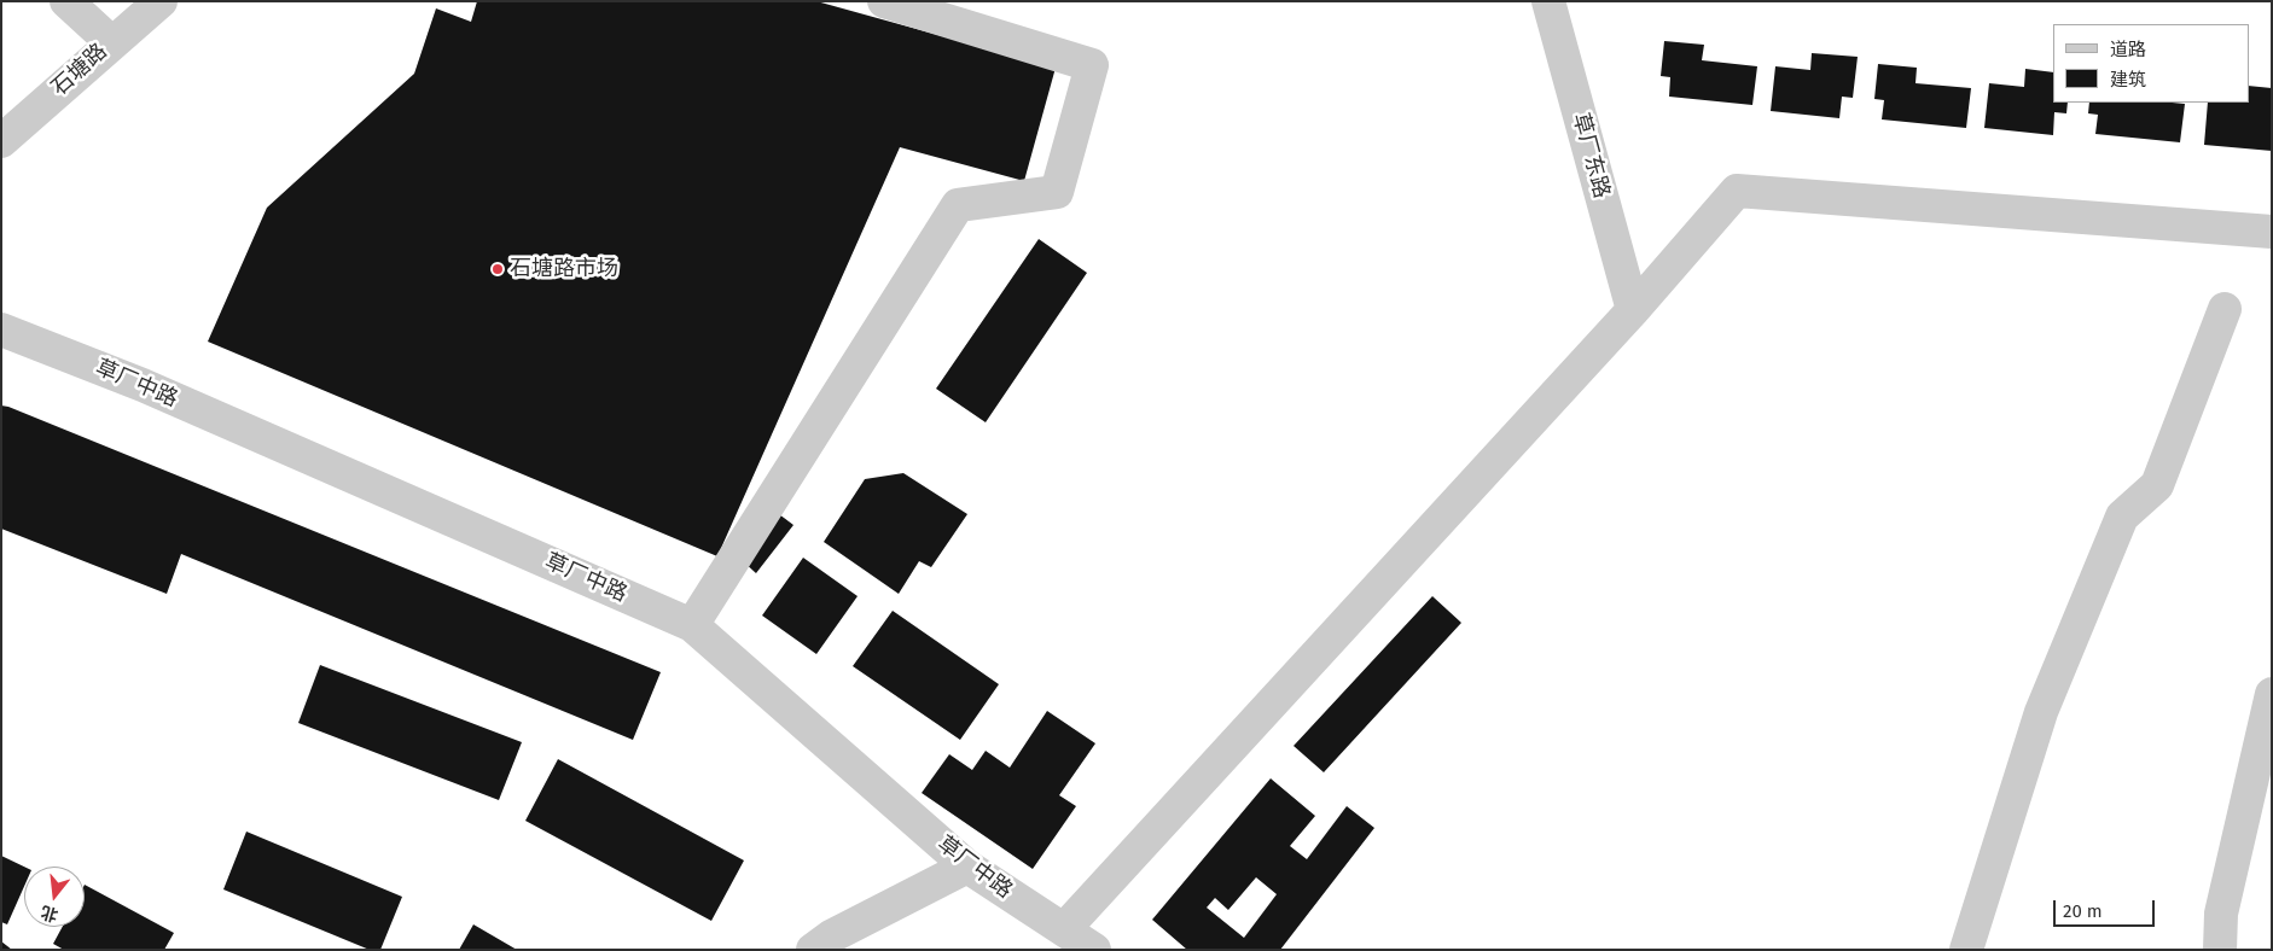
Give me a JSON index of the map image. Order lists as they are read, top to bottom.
{
  "streets": {
    "street": ["石塘路", "草厂东路", "草厂中路"]
  },
  "places": ["石塘路市场"],
  "legend": ["道路", "建筑"],
  "scale_bar": "20 m",
  "north": "bottom"
}
